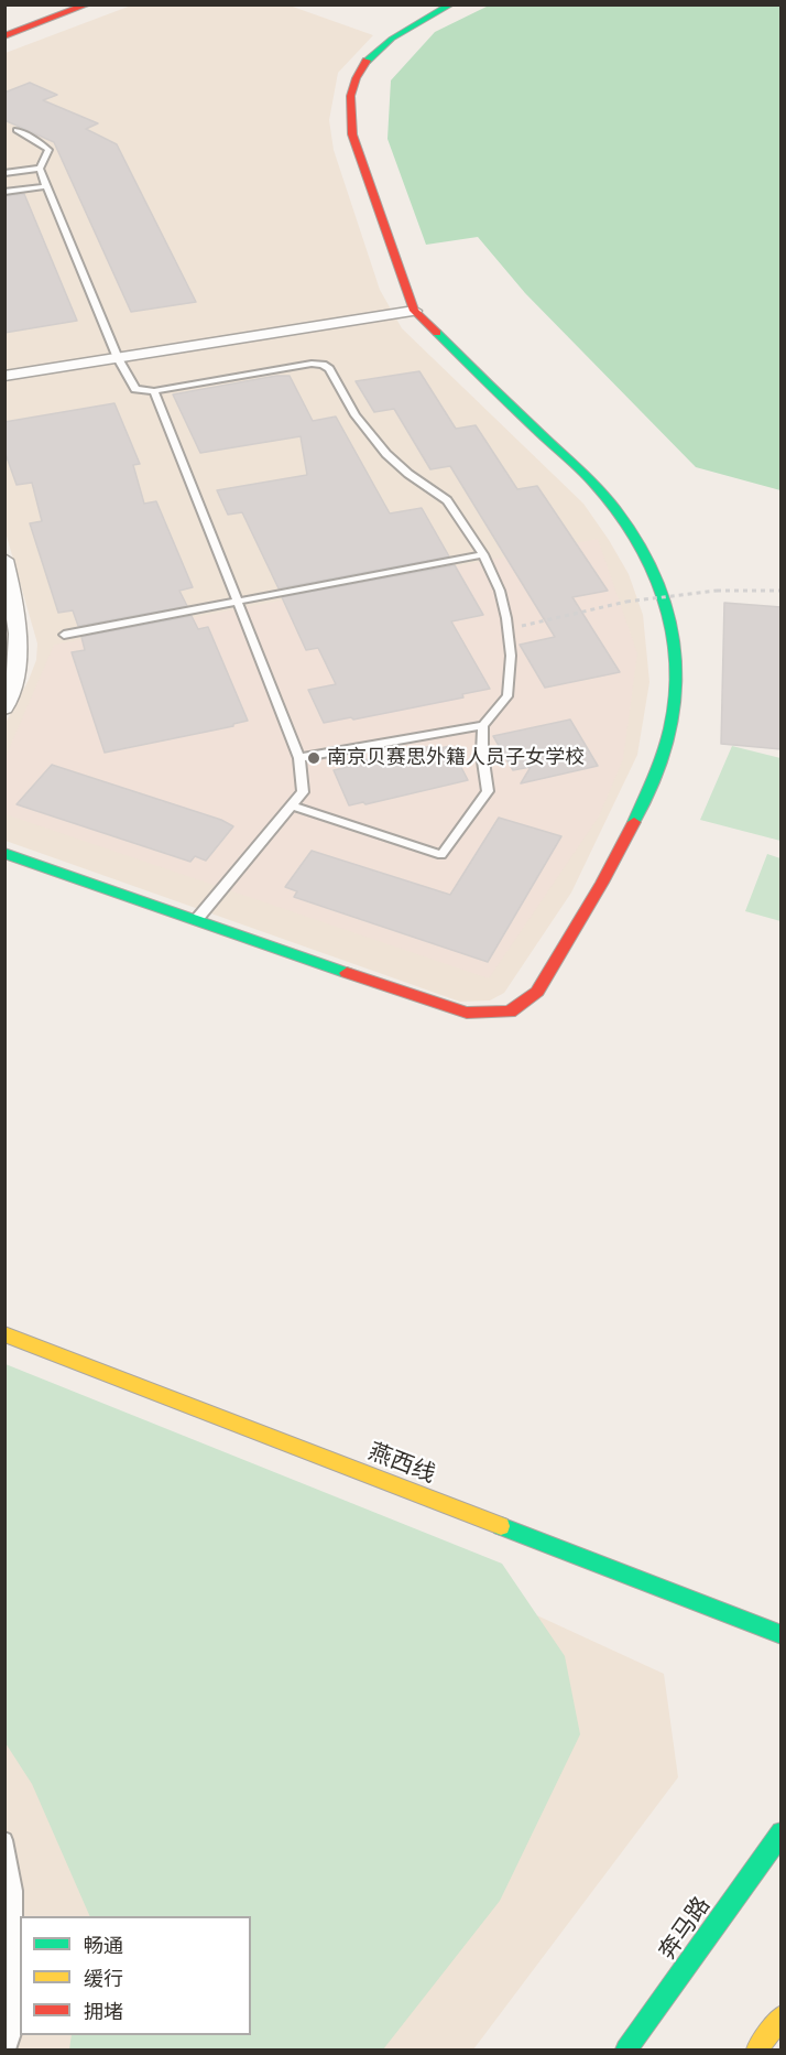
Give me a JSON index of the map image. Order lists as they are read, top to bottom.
{
  "streets": {
    "street": ["燕西线", "奔马路"]
  },
  "places": ["南京贝赛思外籍人员子女学校"],
  "legend": ["畅通", "缓行", "拥堵"]
}
